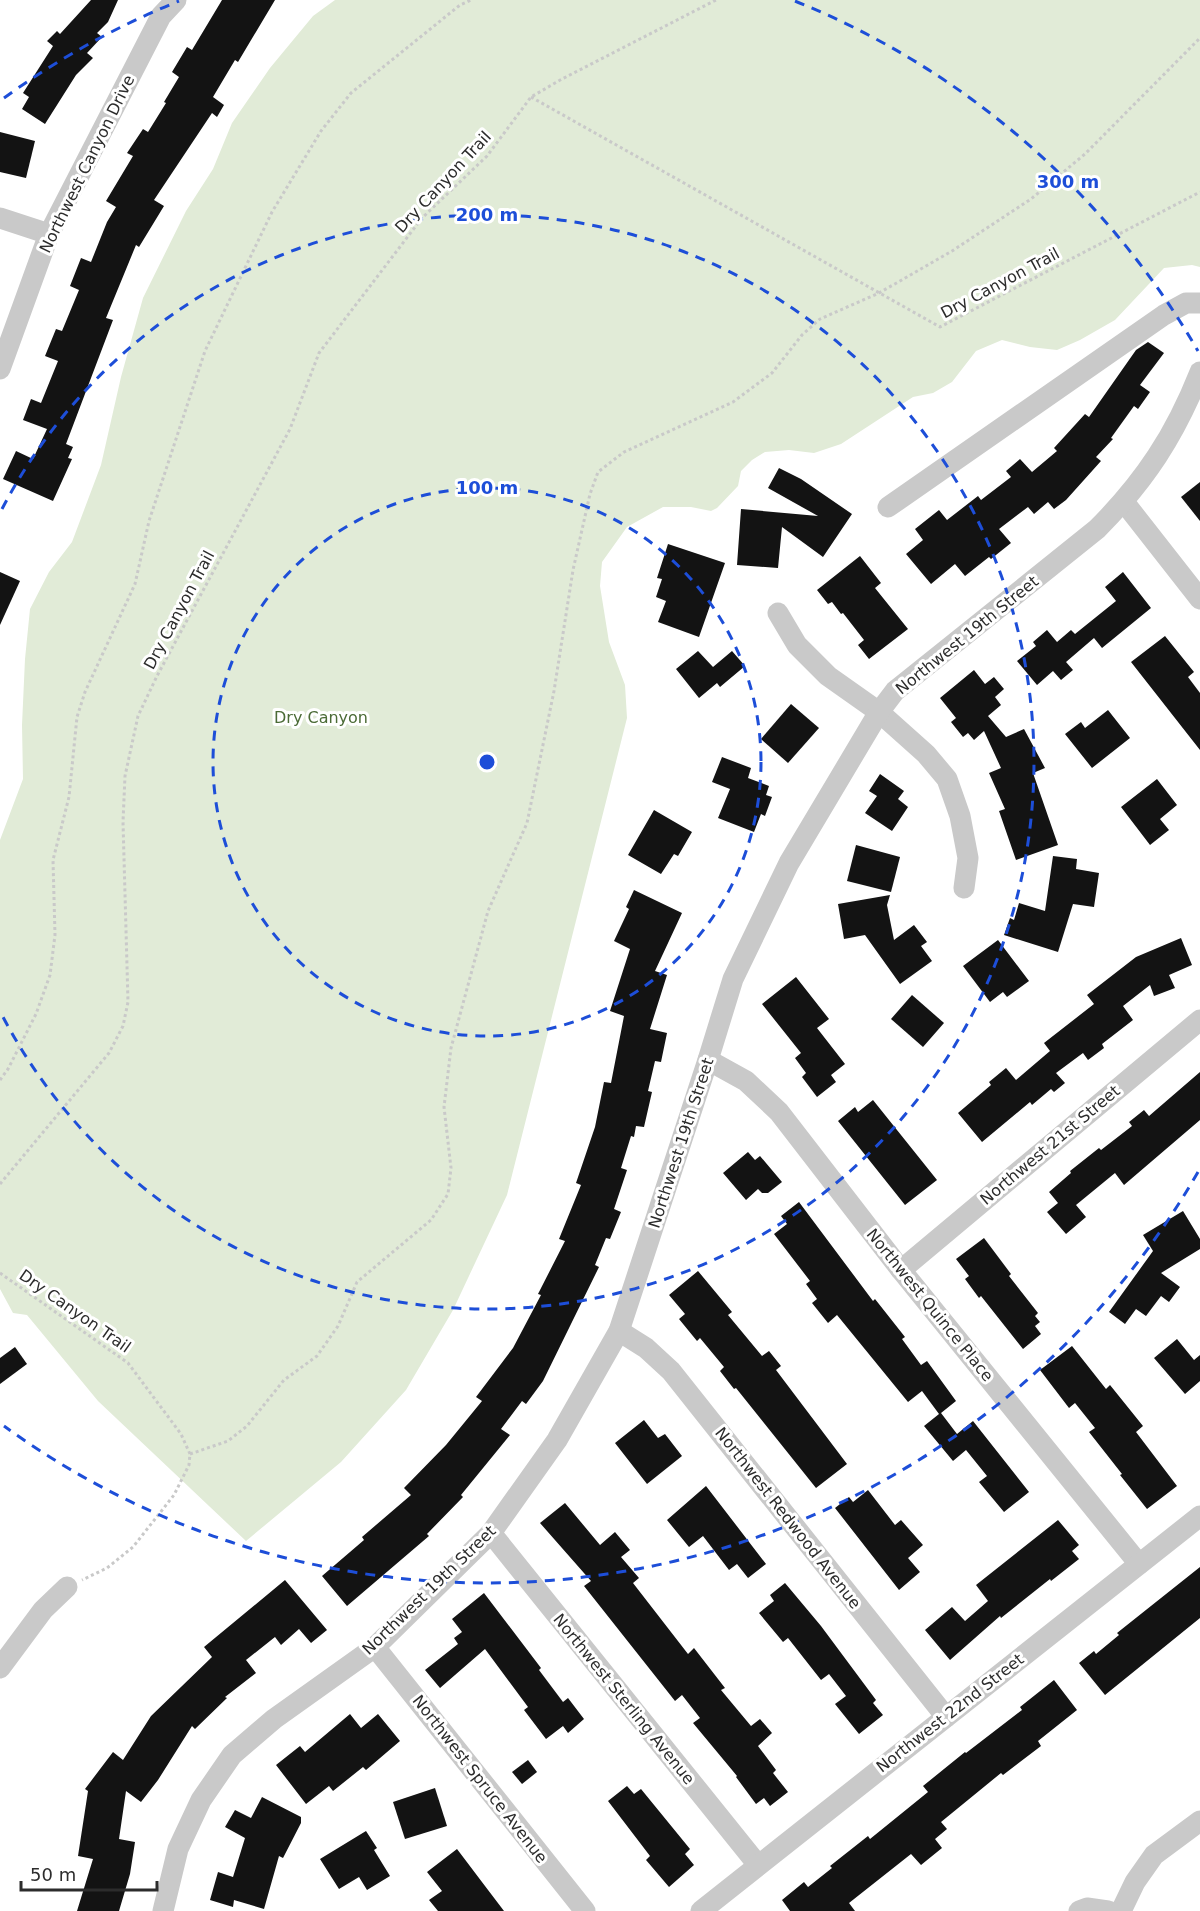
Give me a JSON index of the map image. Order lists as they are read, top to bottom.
{
  "streets": {
    "street": [
      "Northwest Canyon Drive",
      "Northwest 19th Street",
      "Northwest 21st Street",
      "Northwest Quince Place",
      "Northwest Redwood Avenue",
      "Northwest Sterling Avenue",
      "Northwest 22nd Street",
      "Northwest Spruce Avenue"
    ],
    "path": ["Dry Canyon Trail"]
  },
  "crossings": [
    ["Northwest 19th Street", "Northwest Quince Place"],
    ["Northwest 19th Street", "Northwest Redwood Avenue"],
    ["Northwest 19th Street", "Northwest Sterling Avenue"],
    ["Northwest 19th Street", "Northwest Spruce Avenue"],
    ["Northwest 21st Street", "Northwest Quince Place"],
    ["Northwest Quince Place", "Northwest 22nd Street"],
    ["Northwest Redwood Avenue", "Northwest 22nd Street"],
    ["Northwest Sterling Avenue", "Northwest 22nd Street"]
  ],
  "parks": ["Dry Canyon"],
  "scale_bar": "50 m",
  "rings": ["300 m", "200 m", "100 m"]
}
